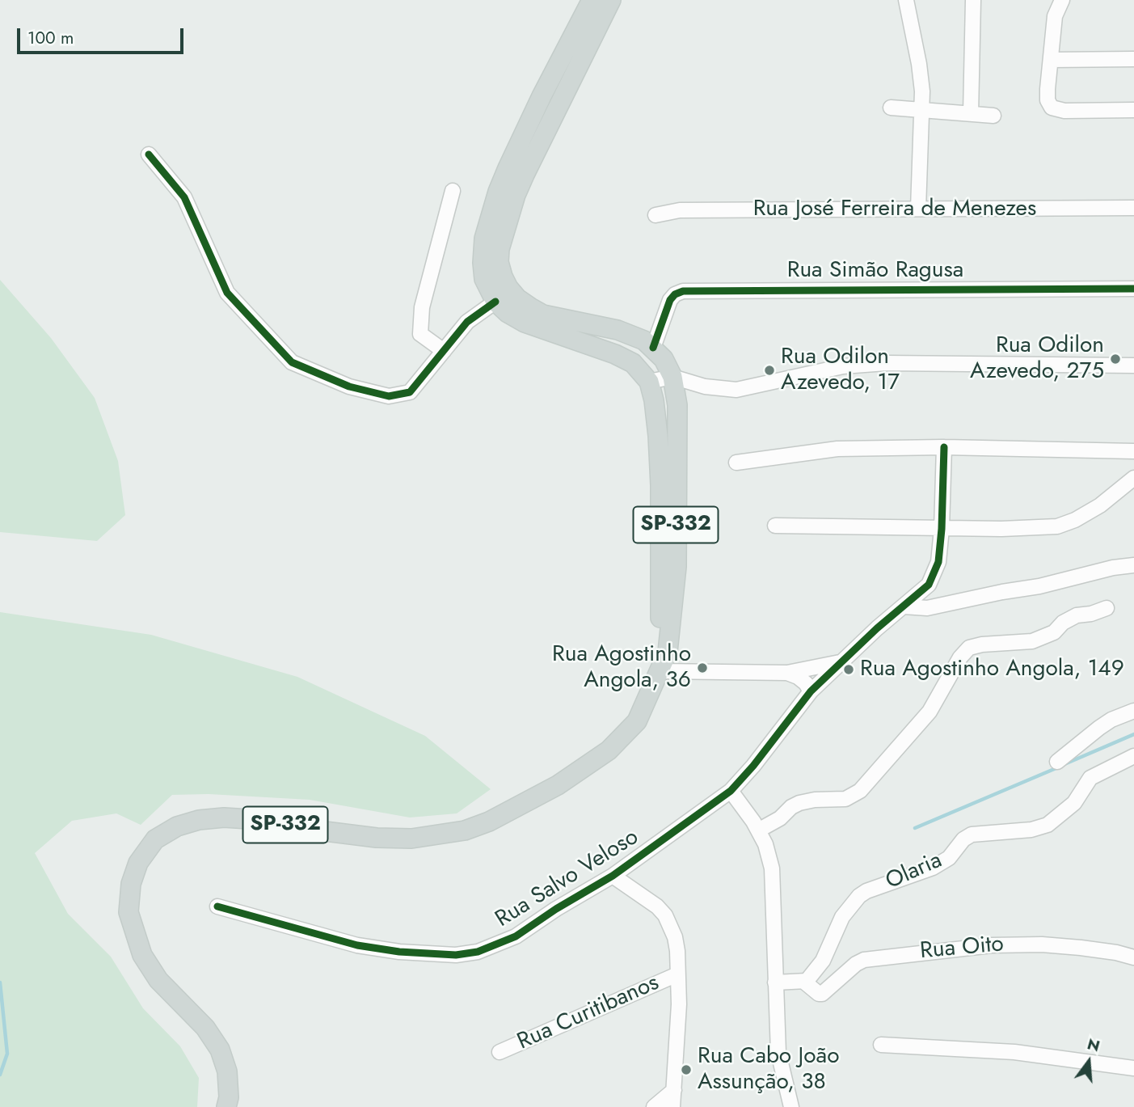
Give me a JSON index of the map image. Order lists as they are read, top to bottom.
{
  "streets": {
    "main road": ["SP-332"],
    "street": [
      "Rua José Ferreira de Menezes",
      "Rua Simão Ragusa",
      "Olaria",
      "Rua Salvo Veloso",
      "Rua Oito",
      "Rua Curitibanos"
    ]
  },
  "crossings": [
    ["Rua Simão Ragusa", "SP-332"],
    ["Olaria", "Rua Oito"]
  ],
  "places": [
    "Rua Odilon Azevedo, 275",
    "Rua Odilon Azevedo, 17",
    "Rua Agostinho Angola, 36",
    "Rua Agostinho Angola, 149",
    "Rua Cabo João Assunção, 38"
  ],
  "scale_bar": "100 m",
  "north": "top"
}
